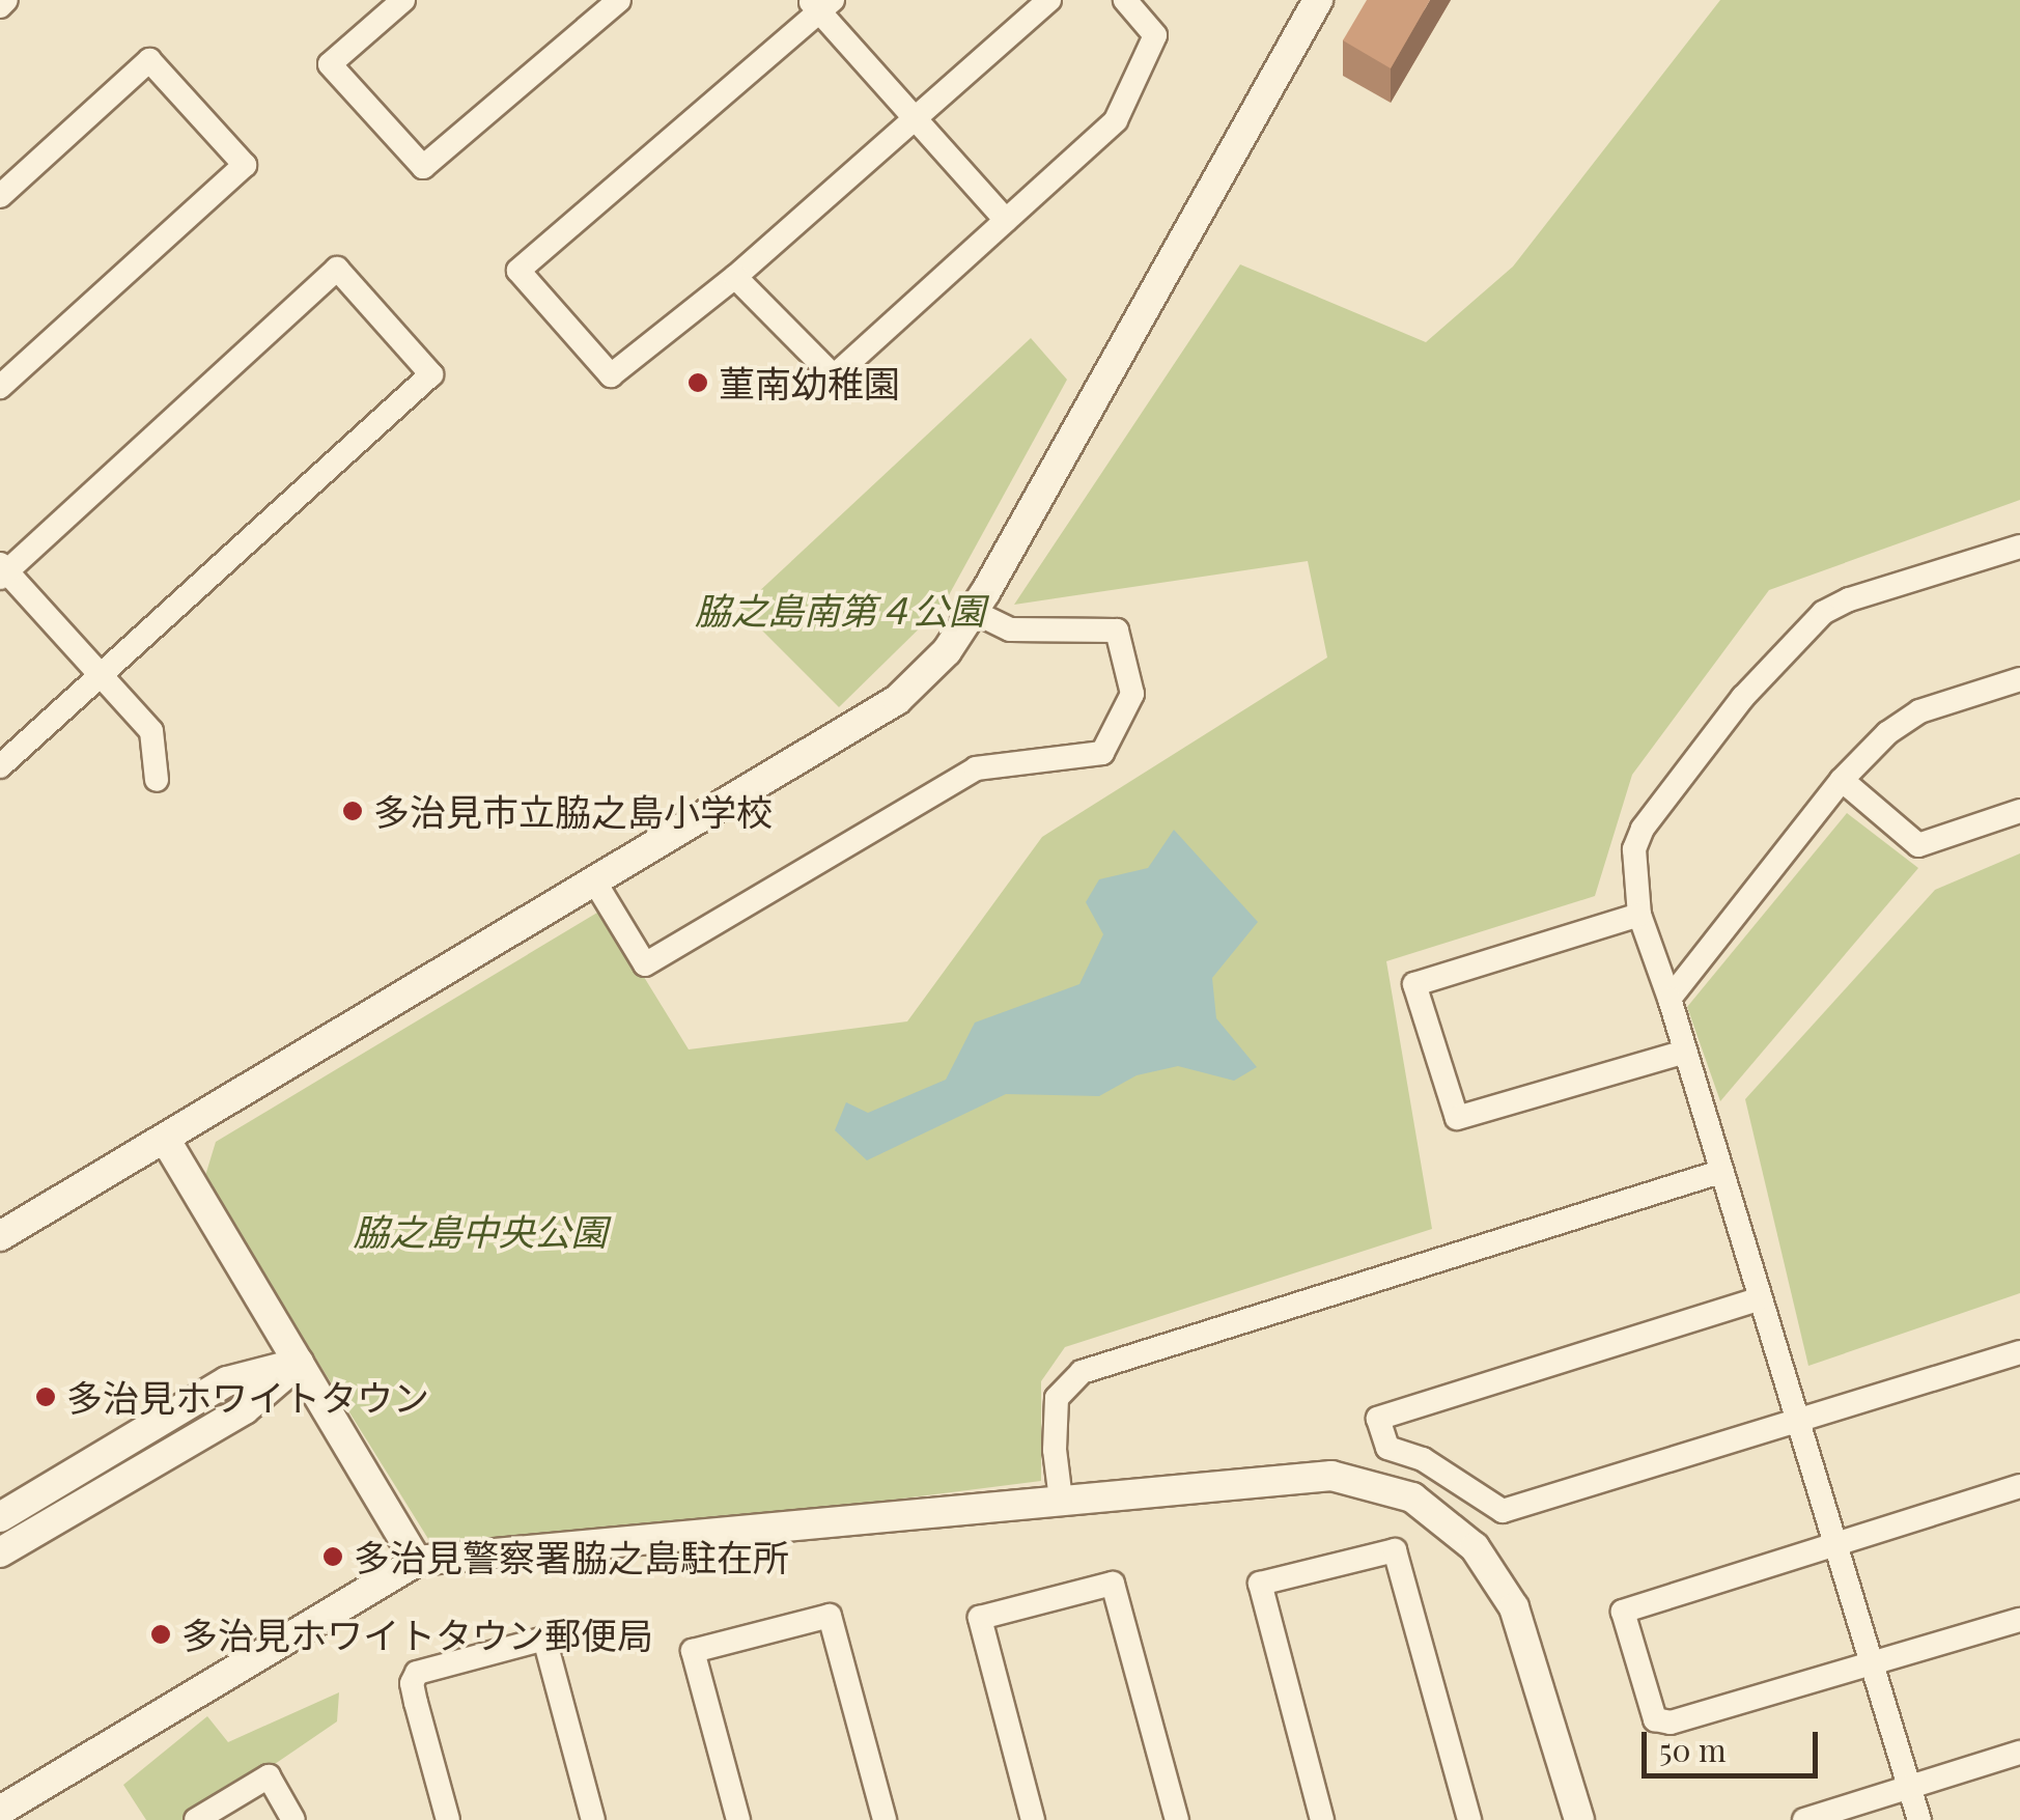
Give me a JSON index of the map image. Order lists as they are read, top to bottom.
{
  "parks": ["脇之島南第４公園", "脇之島中央公園"],
  "places": [
    "菫南幼稚園",
    "多治見市立脇之島小学校",
    "多治見ホワイトタウン",
    "多治見警察署脇之島駐在所",
    "多治見ホワイトタウン郵便局"
  ],
  "scale_bar": "50 m"
}
